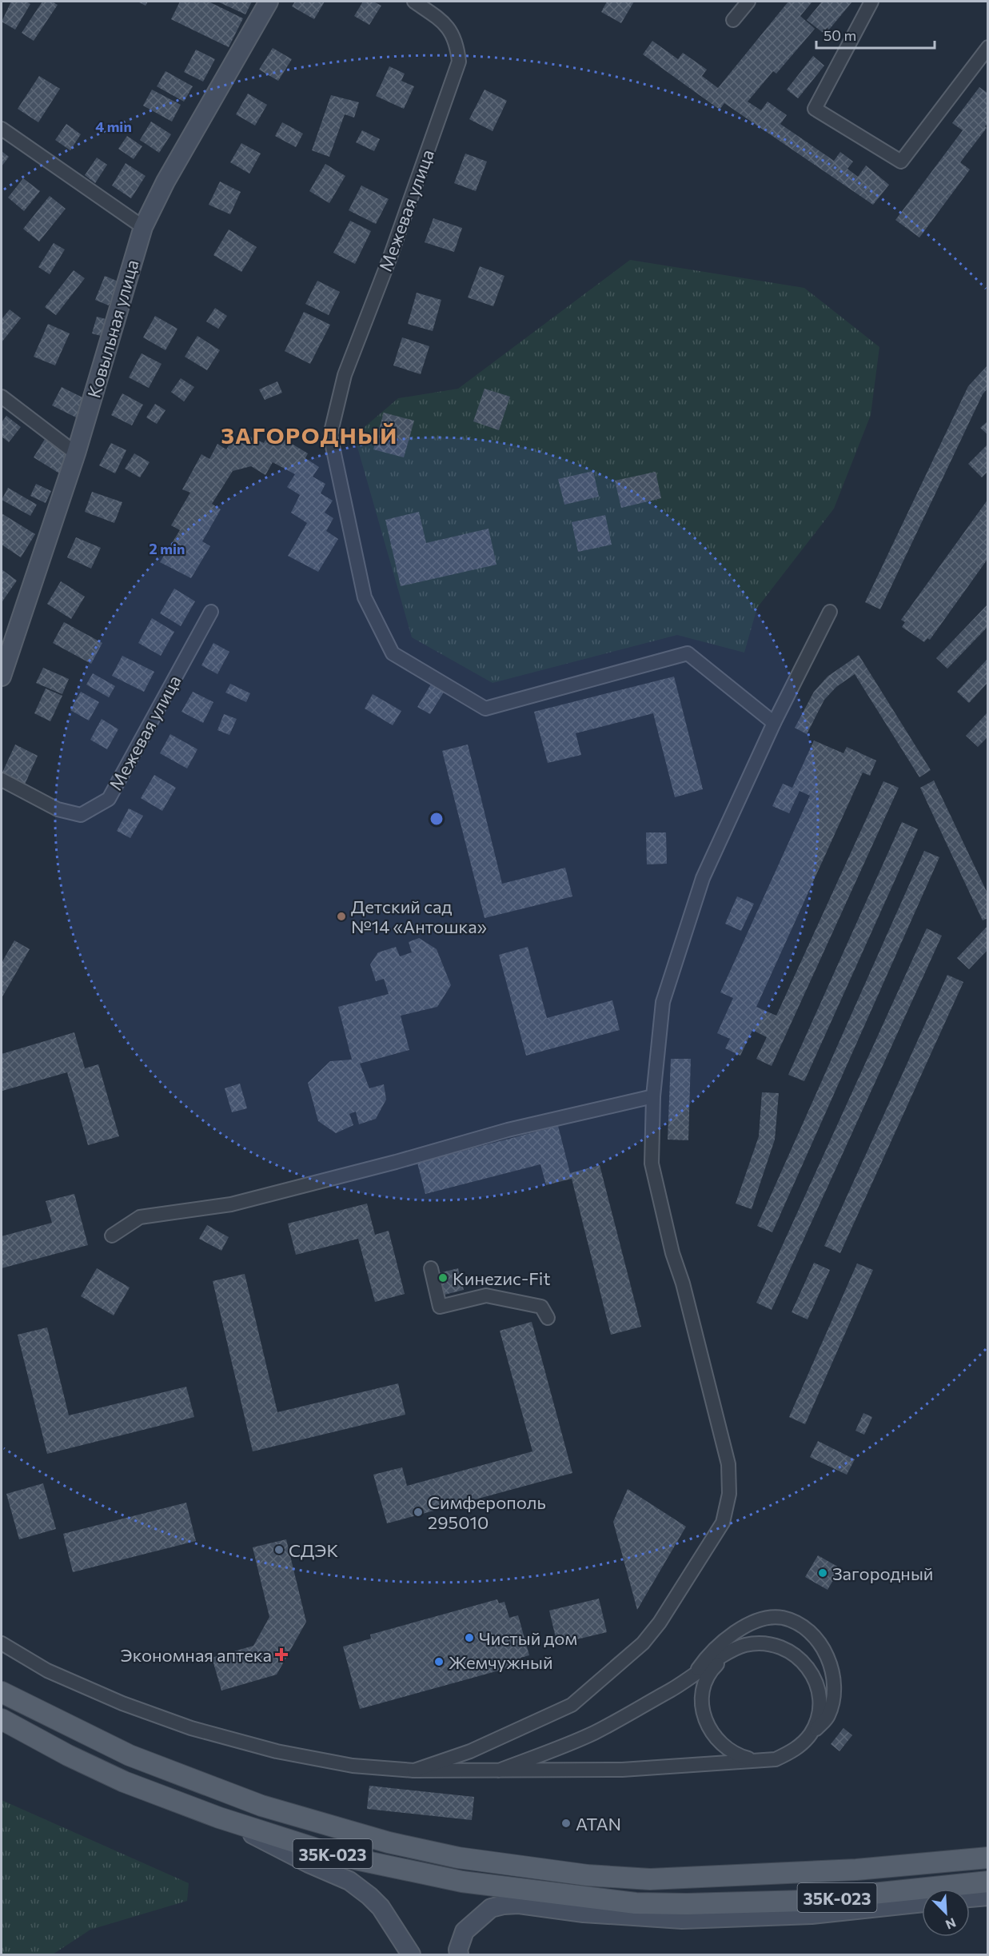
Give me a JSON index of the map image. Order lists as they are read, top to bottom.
{
  "streets": {
    "main road": ["Ковыльная улица", "35К-023"],
    "street": ["Межевая улица"]
  },
  "districts": ["ЗАГОРОДНЫЙ"],
  "places": {
    "other": [
      "Детский сад №14 «Антошка»",
      "Кинеzис-Fit",
      "Симферополь 295010",
      "СДЭК",
      "Загородный",
      "Чистый дом",
      "Жемчужный",
      "ATAN"
    ],
    "health": ["Экономная аптека"]
  },
  "scale_bar": "50 m",
  "north": "bottom right",
  "rings": ["4 min", "2 min"]
}
